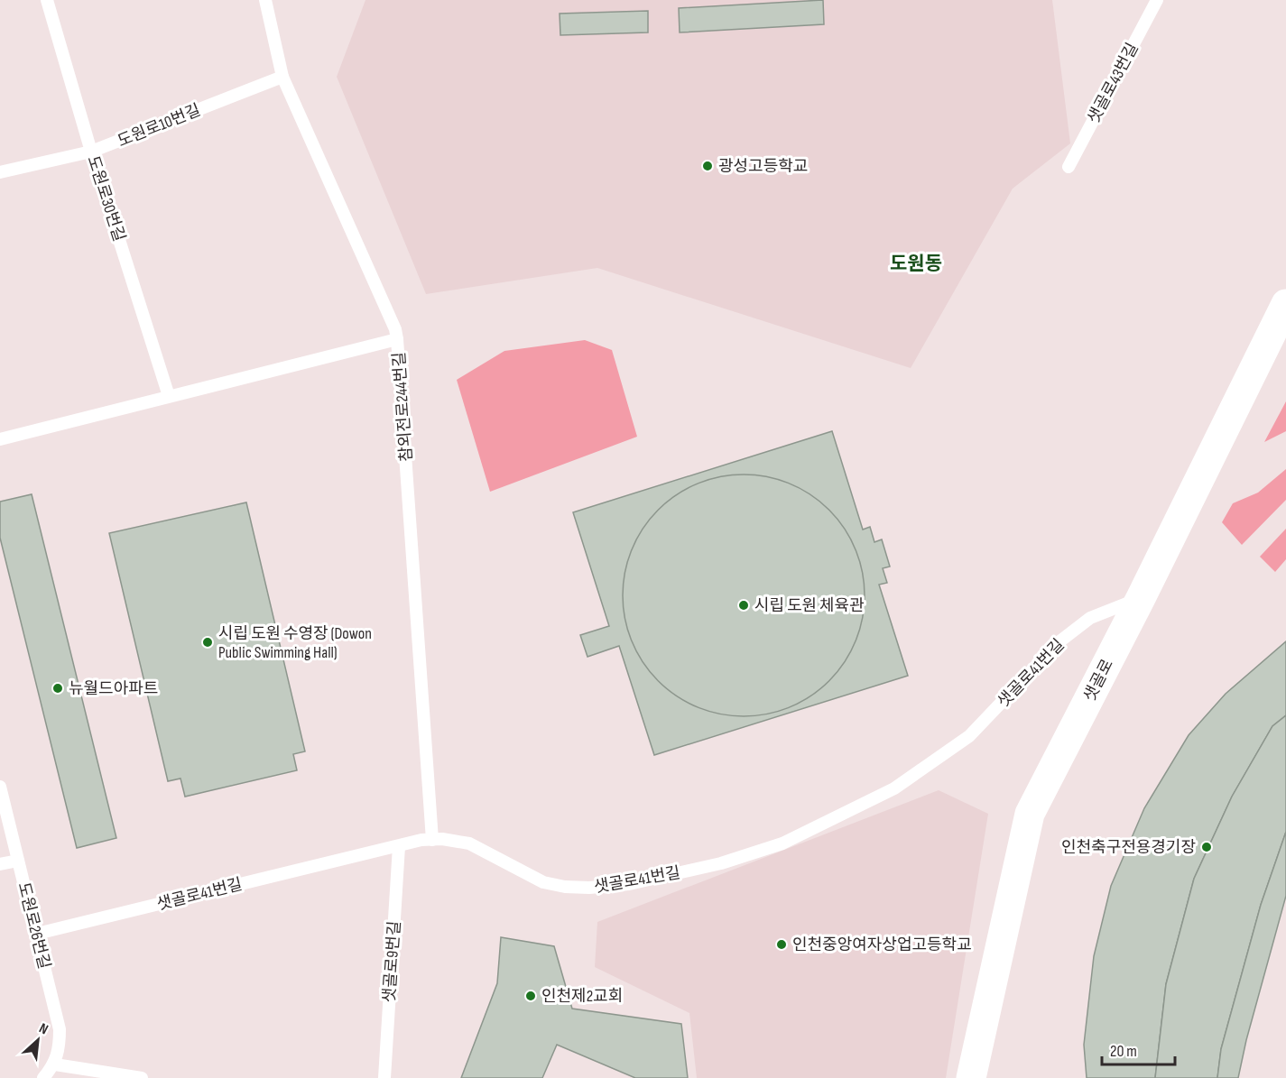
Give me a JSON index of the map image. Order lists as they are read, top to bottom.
{
  "streets": {
    "street": ["샛골로"],
    "lane": [
      "샛골로43번길",
      "도원로10번길",
      "도원로30번길",
      "참외전로244번길",
      "샛골로41번길",
      "도원로26번길",
      "샛골로9번길"
    ]
  },
  "crossings": [
    ["도원로10번길", "도원로30번길"],
    ["도원로10번길", "참외전로244번길"],
    ["참외전로244번길", "샛골로41번길"],
    ["샛골로41번길", "샛골로"],
    ["샛골로41번길", "도원로26번길"],
    ["샛골로41번길", "샛골로9번길"]
  ],
  "districts": ["도원동"],
  "places": [
    "광성고등학교",
    "시립 도원 체육관",
    "시립 도원 수영장 (Dowon Public Swimming Hall)",
    "뉴월드아파트",
    "인천축구전용경기장",
    "인천중앙여자상업고등학교",
    "인천제2교회"
  ],
  "scale_bar": "20 m",
  "north": "top right"
}
